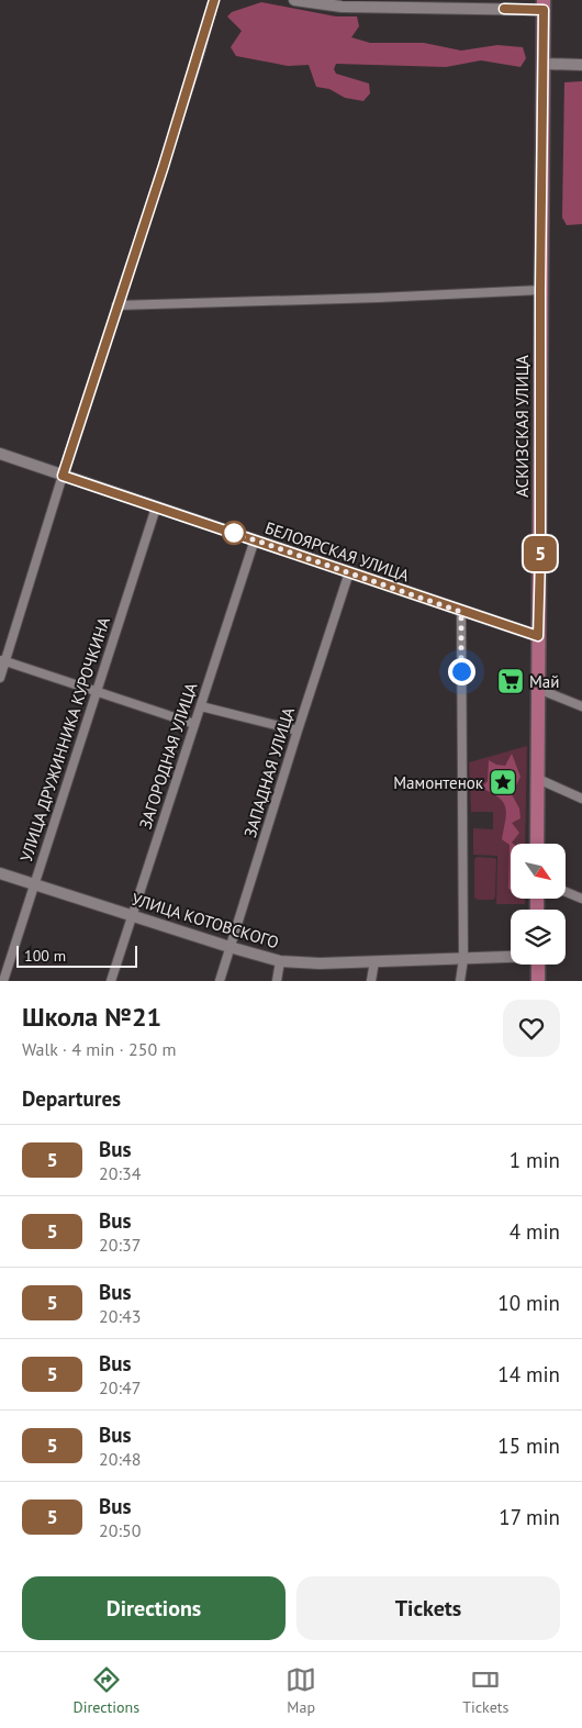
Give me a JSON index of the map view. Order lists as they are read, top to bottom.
{
  "streets": {
    "main road": ["АСКИЗСКАЯ УЛИЦА"],
    "street": [
      "БЕЛОЯРСКАЯ УЛИЦА",
      "УЛИЦА ДРУЖИННИКА КУРОЧКИНА",
      "ЗАГОРОДНАЯ УЛИЦА",
      "ЗАПАДНАЯ УЛИЦА",
      "УЛИЦА КОТОВСКОГО"
    ]
  },
  "crossings": [
    ["АСКИЗСКАЯ УЛИЦА", "БЕЛОЯРСКАЯ УЛИЦА"],
    ["БЕЛОЯРСКАЯ УЛИЦА", "УЛИЦА ДРУЖИННИКА КУРОЧКИНА"],
    ["БЕЛОЯРСКАЯ УЛИЦА", "ЗАГОРОДНАЯ УЛИЦА"],
    ["БЕЛОЯРСКАЯ УЛИЦА", "ЗАПАДНАЯ УЛИЦА"],
    ["УЛИЦА ДРУЖИННИКА КУРОЧКИНА", "УЛИЦА КОТОВСКОГО"],
    ["ЗАГОРОДНАЯ УЛИЦА", "УЛИЦА КОТОВСКОГО"],
    ["ЗАПАДНАЯ УЛИЦА", "УЛИЦА КОТОВСКОГО"]
  ],
  "places": {
    "supermarket": ["Май"],
    "place": ["Мамонтенок"]
  },
  "lines": ["bus line 5"],
  "scale_bar": "100 m",
  "north": "bottom right",
  "page": {
    "on_map": "5",
    "scale": "100 m",
    "heading": [
      ["Школа №21", "Walk · 4 min · 250 m"],
      "Departures"
    ],
    "list": [
      {
        "mark": "5",
        "name": "Bus",
        "note": "20:34",
        "value": "1 min"
      },
      {
        "mark": "5",
        "name": "Bus",
        "note": "20:37",
        "value": "4 min"
      },
      {
        "mark": "5",
        "name": "Bus",
        "note": "20:43",
        "value": "10 min"
      },
      {
        "mark": "5",
        "name": "Bus",
        "note": "20:47",
        "value": "14 min"
      },
      {
        "mark": "5",
        "name": "Bus",
        "note": "20:48",
        "value": "15 min"
      },
      {
        "mark": "5",
        "name": "Bus",
        "note": "20:50",
        "value": "17 min"
      }
    ],
    "buttons": ["Directions", "Tickets"],
    "tabs": ["Directions", "Map", "Tickets"]
  }
}
